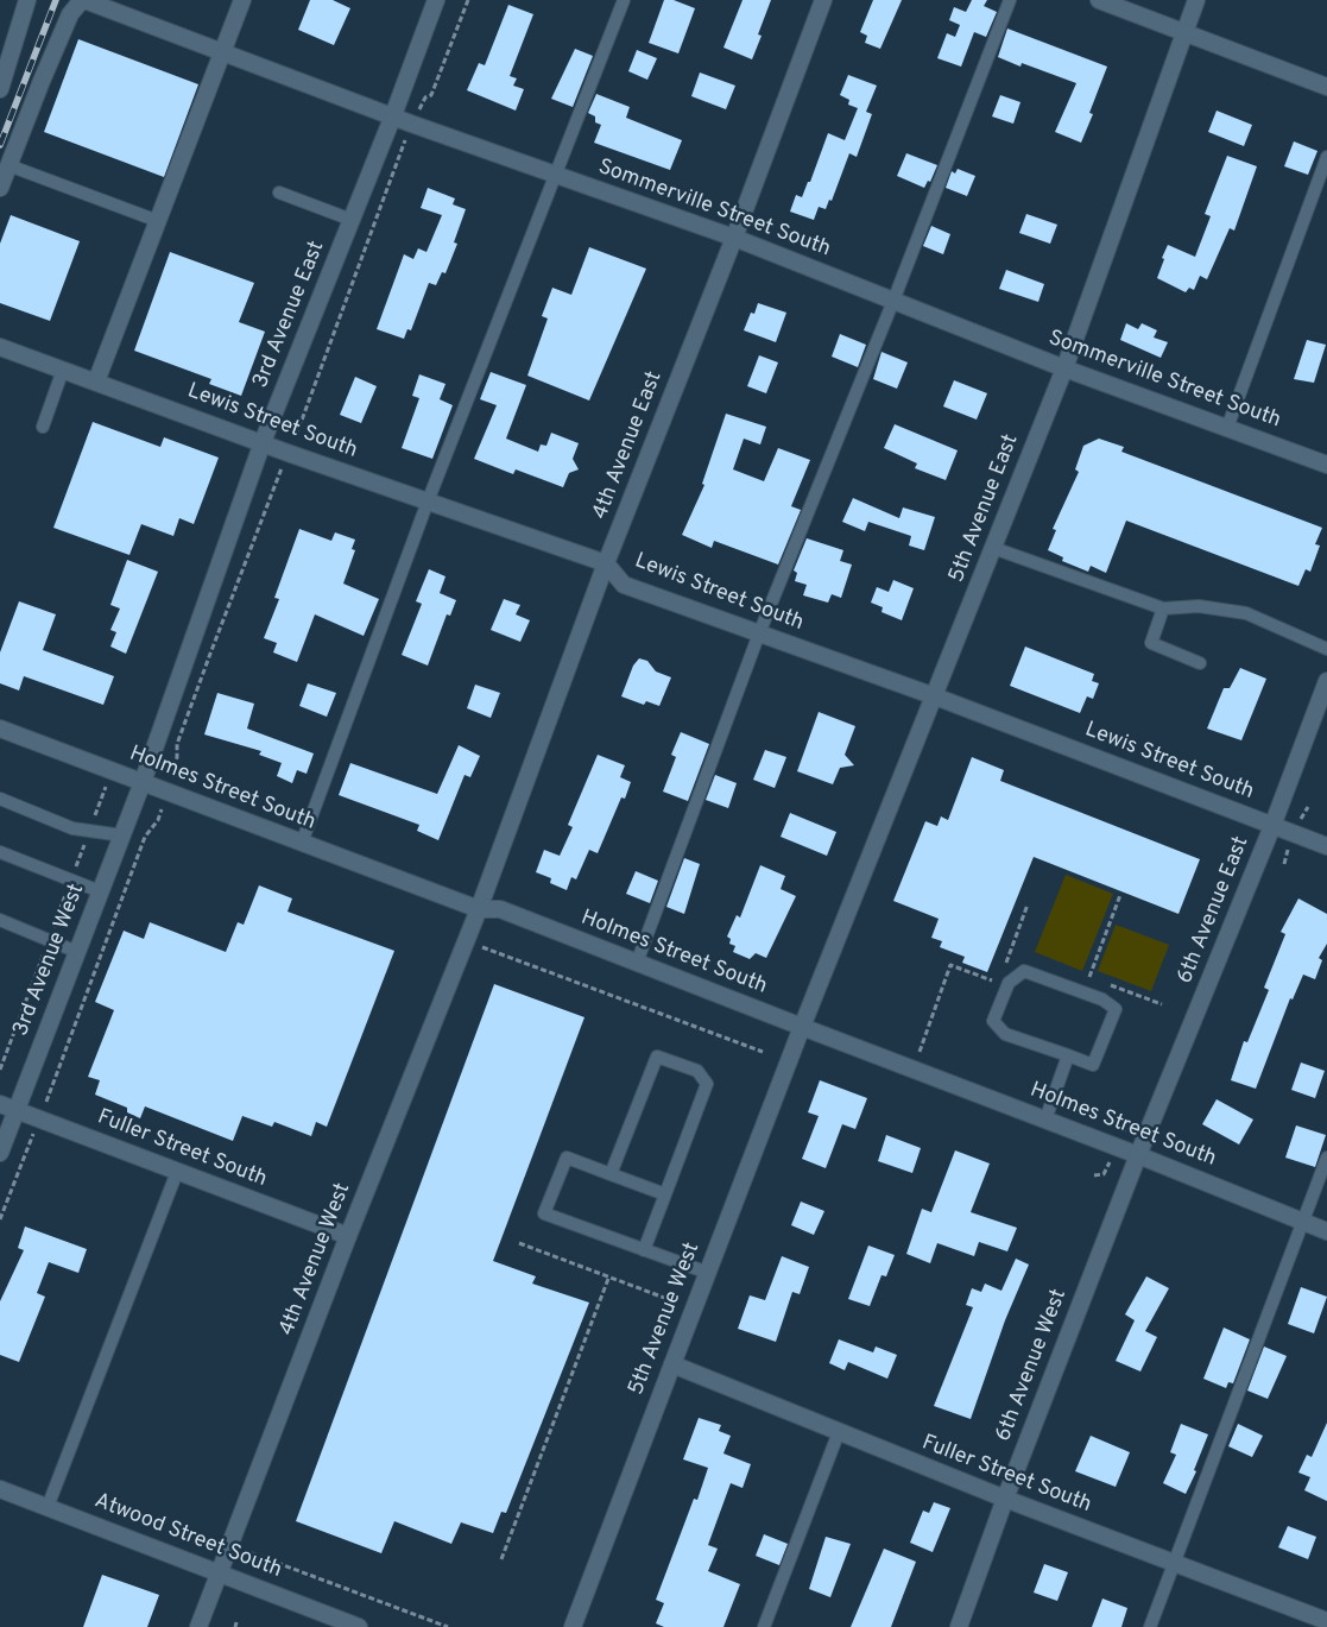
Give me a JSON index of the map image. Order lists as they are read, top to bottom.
{
  "streets": {
    "street": [
      "Sommerville Street South",
      "3rd Avenue East",
      "Lewis Street South",
      "4th Avenue East",
      "5th Avenue East",
      "Holmes Street South",
      "6th Avenue East",
      "3rd Avenue West",
      "Fuller Street South",
      "4th Avenue West",
      "5th Avenue West",
      "6th Avenue West",
      "Atwood Street South"
    ]
  },
  "crossings": [
    ["Sommerville Street South", "3rd Avenue East"],
    ["Sommerville Street South", "4th Avenue East"],
    ["Sommerville Street South", "5th Avenue East"],
    ["3rd Avenue East", "Lewis Street South"],
    ["3rd Avenue East", "Holmes Street South"],
    ["3rd Avenue East", "3rd Avenue West"],
    ["Lewis Street South", "4th Avenue East"],
    ["Lewis Street South", "5th Avenue East"],
    ["Lewis Street South", "6th Avenue East"],
    ["4th Avenue East", "Holmes Street South"],
    ["4th Avenue East", "4th Avenue West"],
    ["5th Avenue East", "Holmes Street South"],
    ["5th Avenue East", "5th Avenue West"],
    ["Holmes Street South", "6th Avenue East"],
    ["Holmes Street South", "3rd Avenue West"],
    ["Holmes Street South", "4th Avenue West"],
    ["Holmes Street South", "5th Avenue West"],
    ["Holmes Street South", "6th Avenue West"],
    ["6th Avenue East", "6th Avenue West"],
    ["3rd Avenue West", "Fuller Street South"],
    ["Fuller Street South", "4th Avenue West"],
    ["Fuller Street South", "5th Avenue West"],
    ["Fuller Street South", "6th Avenue West"],
    ["4th Avenue West", "Atwood Street South"]
  ]
}
